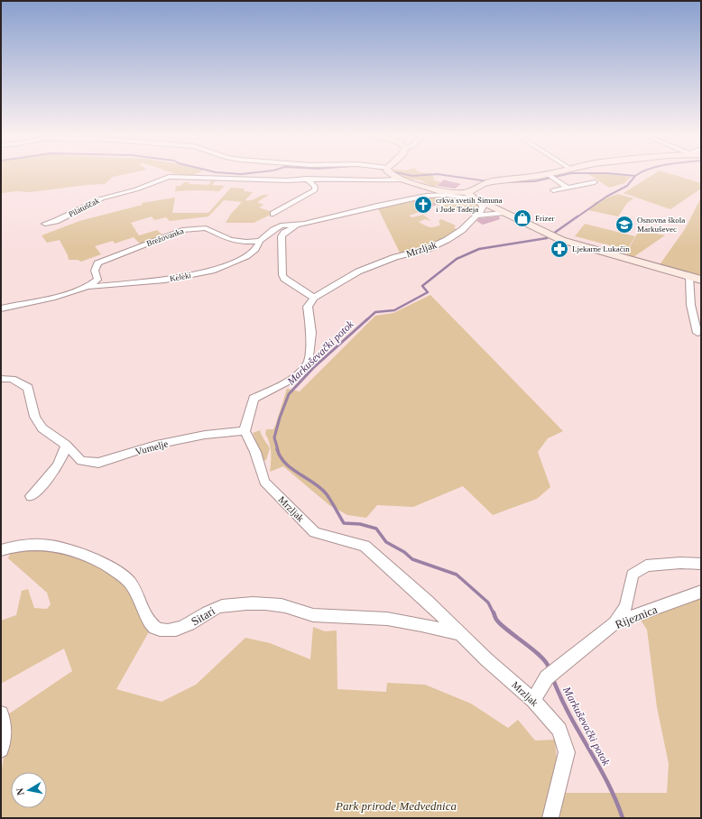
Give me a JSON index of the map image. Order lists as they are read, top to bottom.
{
  "streets": {
    "street": [
      "Pilatuščak",
      "Brežovanka",
      "Mrzljak",
      "Keleki",
      "Vumelje",
      "Sitari",
      "Rijeznica"
    ]
  },
  "crossings": [
    ["Brežovanka", "Keleki"],
    ["Mrzljak", "Vumelje"],
    ["Mrzljak", "Sitari"],
    ["Mrzljak", "Rijeznica"]
  ],
  "water": ["Markuševački potok"],
  "parks": ["Park prirode Medvednica"],
  "places": {
    "church": ["crkva svetih Šimuna i Jude Tadeja"],
    "shop": ["Frizer"],
    "school or university": ["Osnovna škola Markuševec"],
    "pharmacy": ["Ljekarne Lukačin"]
  },
  "north": "left"
}
